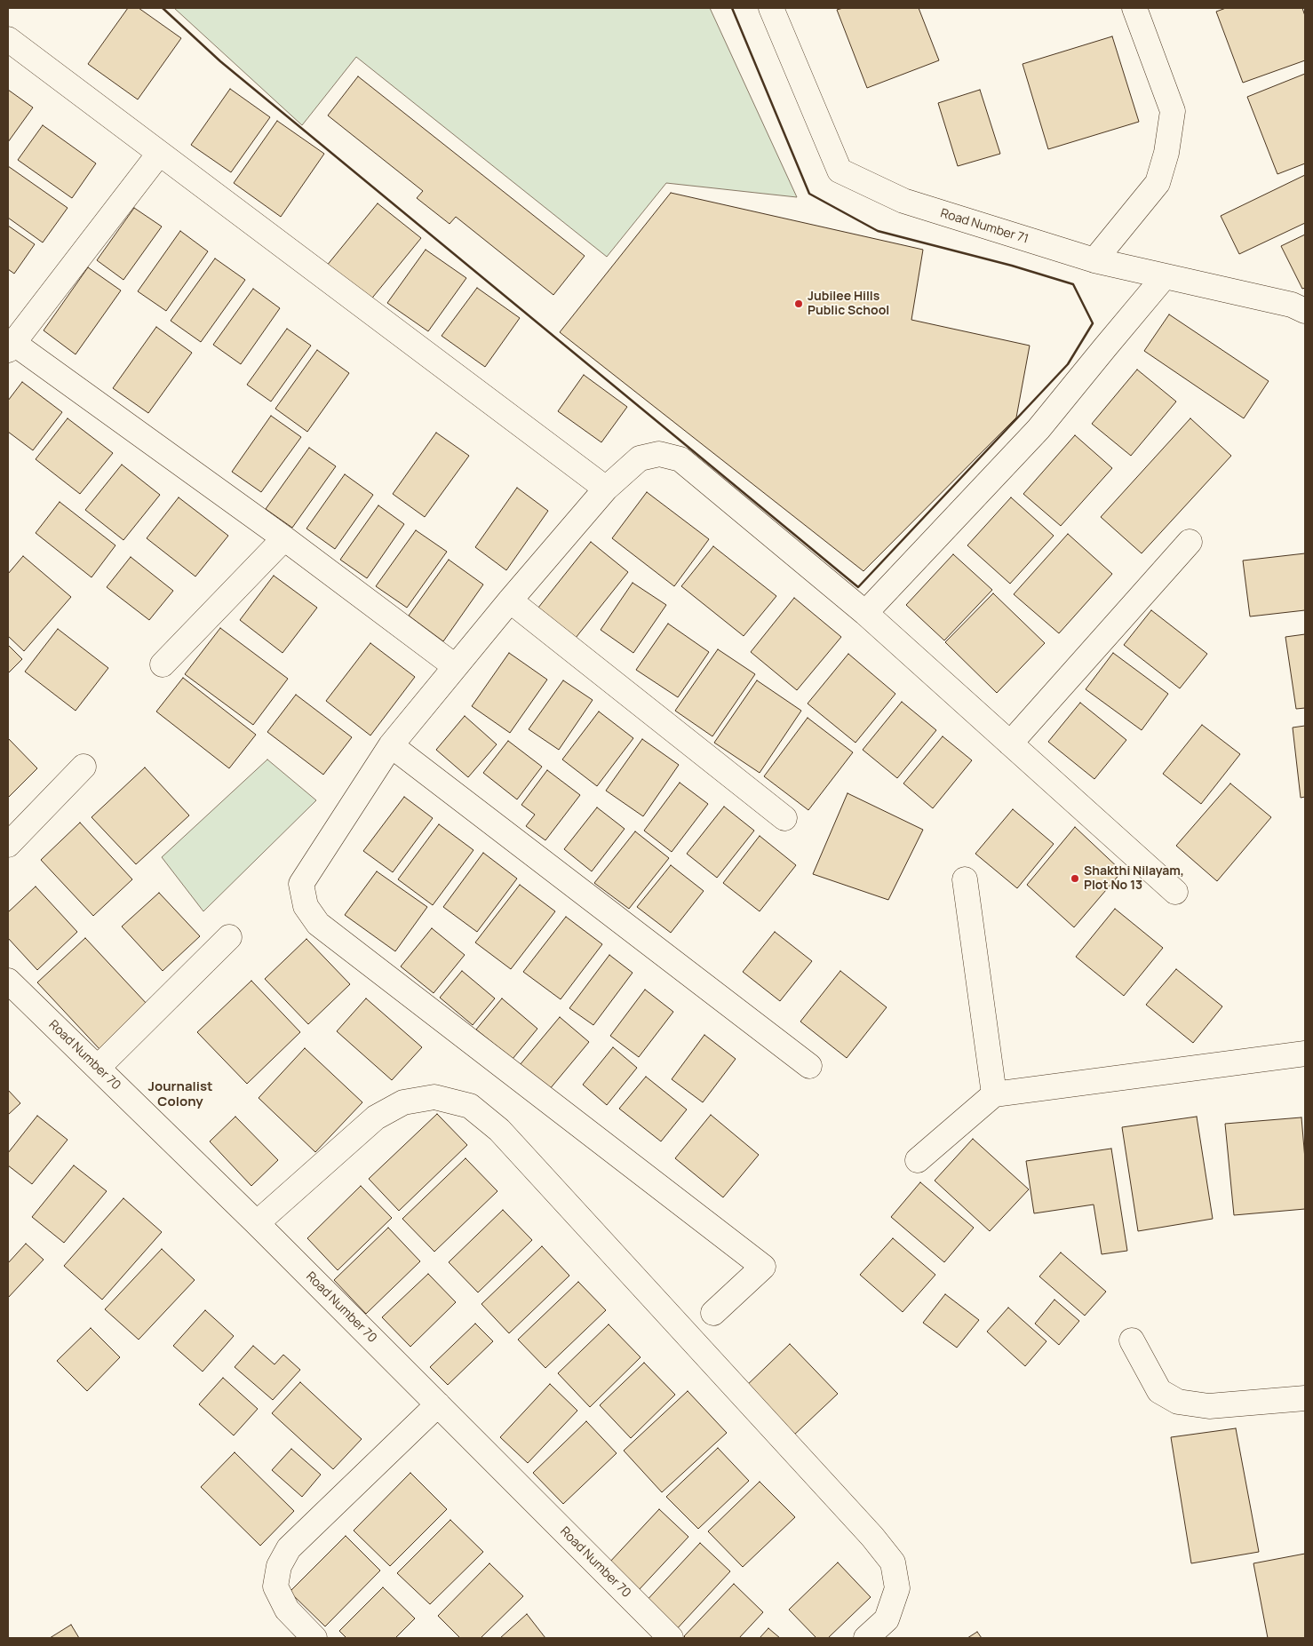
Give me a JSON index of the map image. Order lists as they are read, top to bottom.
{
  "streets": {
    "street": ["Road Number 71", "Road Number 70"]
  },
  "districts": ["Journalist Colony"],
  "places": ["Jubilee Hills Public School", "Shakthi Nilayam, Plot No 13"]
}
